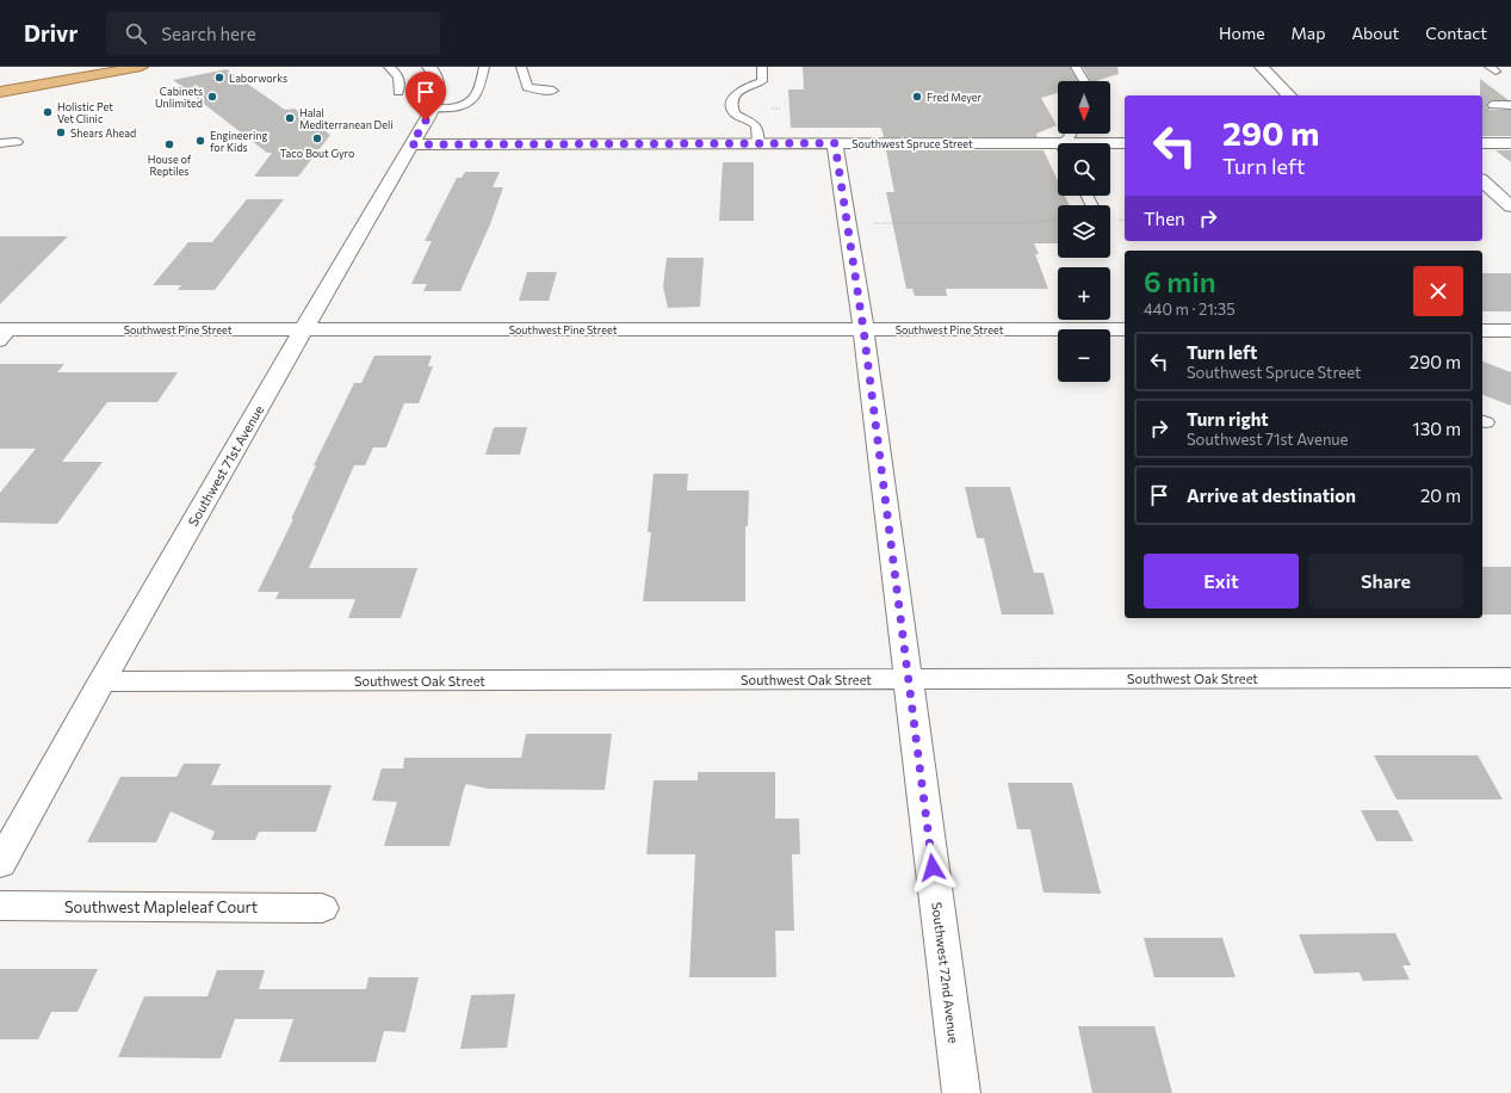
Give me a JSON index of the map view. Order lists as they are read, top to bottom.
{
  "streets": {
    "street": [
      "Southwest Spruce Street",
      "Southwest Pine Street",
      "Southwest 71st Avenue",
      "Southwest Oak Street",
      "Southwest Mapleleaf Court",
      "Southwest 72nd Avenue"
    ]
  },
  "crossings": [
    ["Southwest Spruce Street", "Southwest 71st Avenue"],
    ["Southwest Spruce Street", "Southwest 72nd Avenue"],
    ["Southwest Pine Street", "Southwest 71st Avenue"],
    ["Southwest Pine Street", "Southwest 72nd Avenue"],
    ["Southwest 71st Avenue", "Southwest Oak Street"],
    ["Southwest Oak Street", "Southwest 72nd Avenue"]
  ],
  "places": [
    "Laborworks",
    "Cabinets Unlimited",
    "Fred Meyer",
    "Holistic Pet Vet Clinic",
    "Halal Mediterranean Deli",
    "Shears Ahead",
    "Taco Bout Gyro",
    "Engineering for Kids",
    "House of Reptiles"
  ],
  "north": "bottom",
  "page": {
    "header": "Drivr",
    "search": "Search here",
    "nav": [
      "Home",
      "Map",
      "About",
      "Contact"
    ],
    "map_buttons": ["+", "−"],
    "turn": ["290 m", "Turn left"],
    "then": "Then",
    "heading": ["6 min", "440 m · 21:35"],
    "list": [
      {
        "name": "Turn left",
        "note": "Southwest Spruce Street",
        "value": "290 m"
      },
      {
        "name": "Turn right",
        "note": "Southwest 71st Avenue",
        "value": "130 m"
      },
      {
        "name": "Arrive at destination",
        "value": "20 m"
      }
    ],
    "buttons": ["Exit", "Share"]
  }
}
